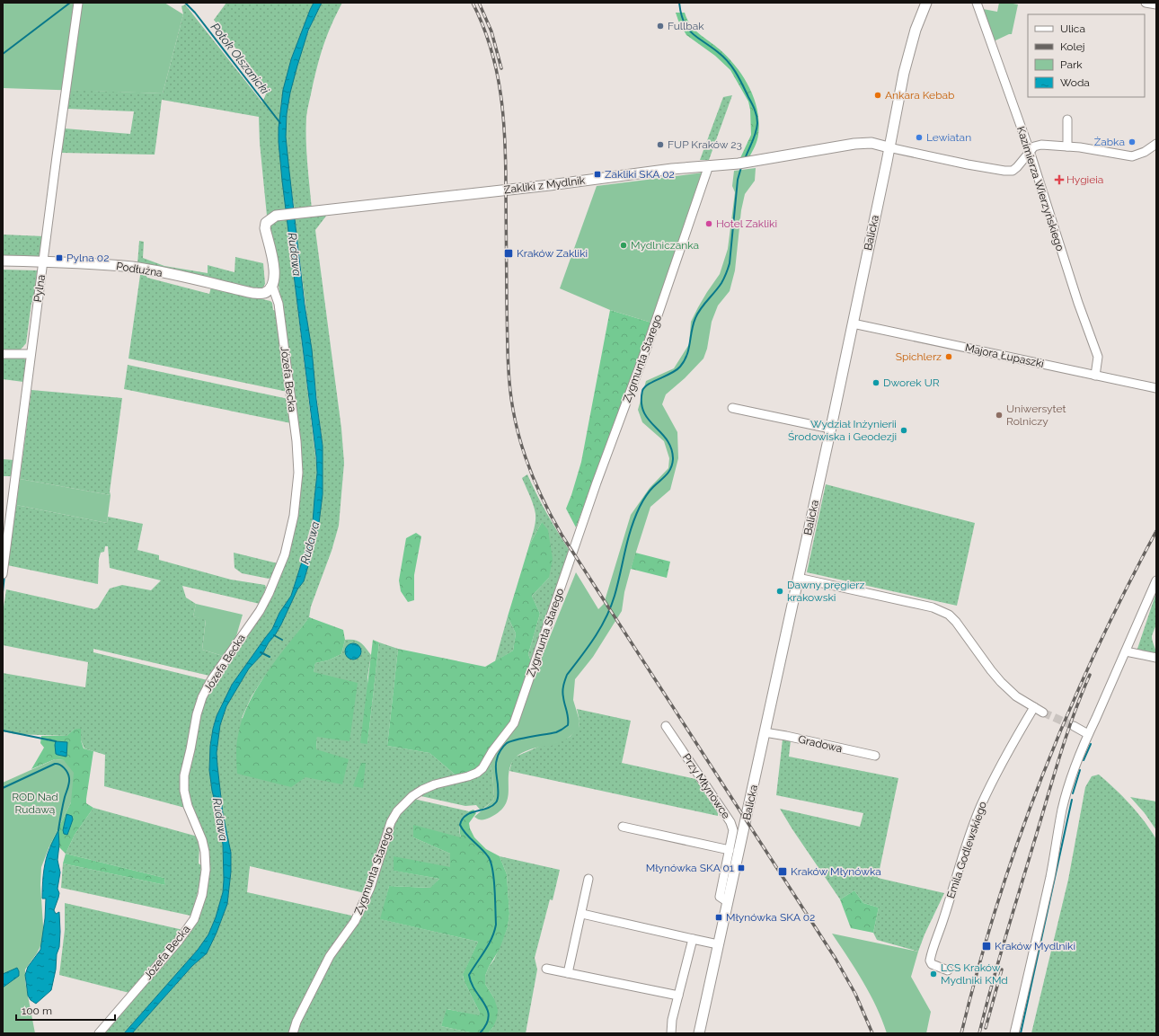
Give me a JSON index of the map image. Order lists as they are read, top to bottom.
{
  "streets": {
    "street": [
      "Zakliki z Mydlnik",
      "Kazimierza Wierzyńskiego",
      "Balicka",
      "Podłużna",
      "Pylna",
      "Majora Łupaszki",
      "Zygmunta Starego",
      "Józefa Becka",
      "Gradowa",
      "Przy Młynówce",
      "Emila Godlewskiego"
    ]
  },
  "crossings": [
    ["Zakliki z Mydlnik", "Balicka"],
    ["Zakliki z Mydlnik", "Podłużna"],
    ["Zakliki z Mydlnik", "Zygmunta Starego"],
    ["Zakliki z Mydlnik", "Józefa Becka"],
    ["Kazimierza Wierzyńskiego", "Majora Łupaszki"],
    ["Balicka", "Majora Łupaszki"],
    ["Balicka", "Gradowa"],
    ["Balicka", "Przy Młynówce"],
    ["Podłużna", "Pylna"],
    ["Podłużna", "Józefa Becka"]
  ],
  "water": ["Potok Olszanicki", "Rudawa"],
  "parks": ["ROD Nad Rudawą"],
  "places": {
    "other": [
      "Fullbak",
      "Ankara Kebab",
      "Lewiatan",
      "Żabka",
      "FUP Kraków 23",
      "Hotel Zakliki",
      "Mydlniczanka",
      "Spichlerz",
      "Dworek UR",
      "Uniwersytet Rolniczy",
      "Wydział Inżynierii Środowiska i Geodezji",
      "Dawny pręgierz krakowski",
      "LCS Kraków Mydlniki KMd"
    ],
    "transit": [
      "Zakliki SKA 02",
      "Kraków Zakliki",
      "Pylna 02",
      "Młynówka SKA 01",
      "Kraków Młynówka",
      "Młynówka SKA 02",
      "Kraków Mydlniki"
    ],
    "health": ["Hygieia"]
  },
  "legend": [
    "Ulica",
    "Kolej",
    "Park",
    "Woda"
  ],
  "scale_bar": "100 m"
}
